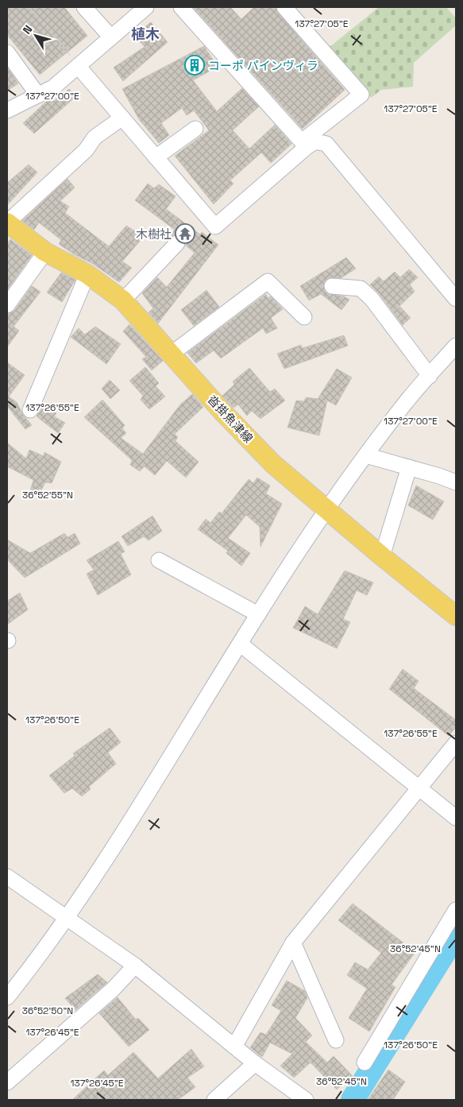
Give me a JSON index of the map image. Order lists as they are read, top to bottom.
{
  "streets": {
    "main road": ["沓掛魚津線"]
  },
  "districts": ["植木"],
  "places": {
    "building": ["コーポ パインヴィラ"],
    "temple": ["木樹社"]
  },
  "north": "top left",
  "coordinates": [
    "137°27'05\"E",
    "137°27'00\"E",
    "137°26'55\"E",
    "36°52'55\"N",
    "137°26'50\"E",
    "36°52'45\"N",
    "36°52'50\"N",
    "137°26'45\"E"
  ]
}
